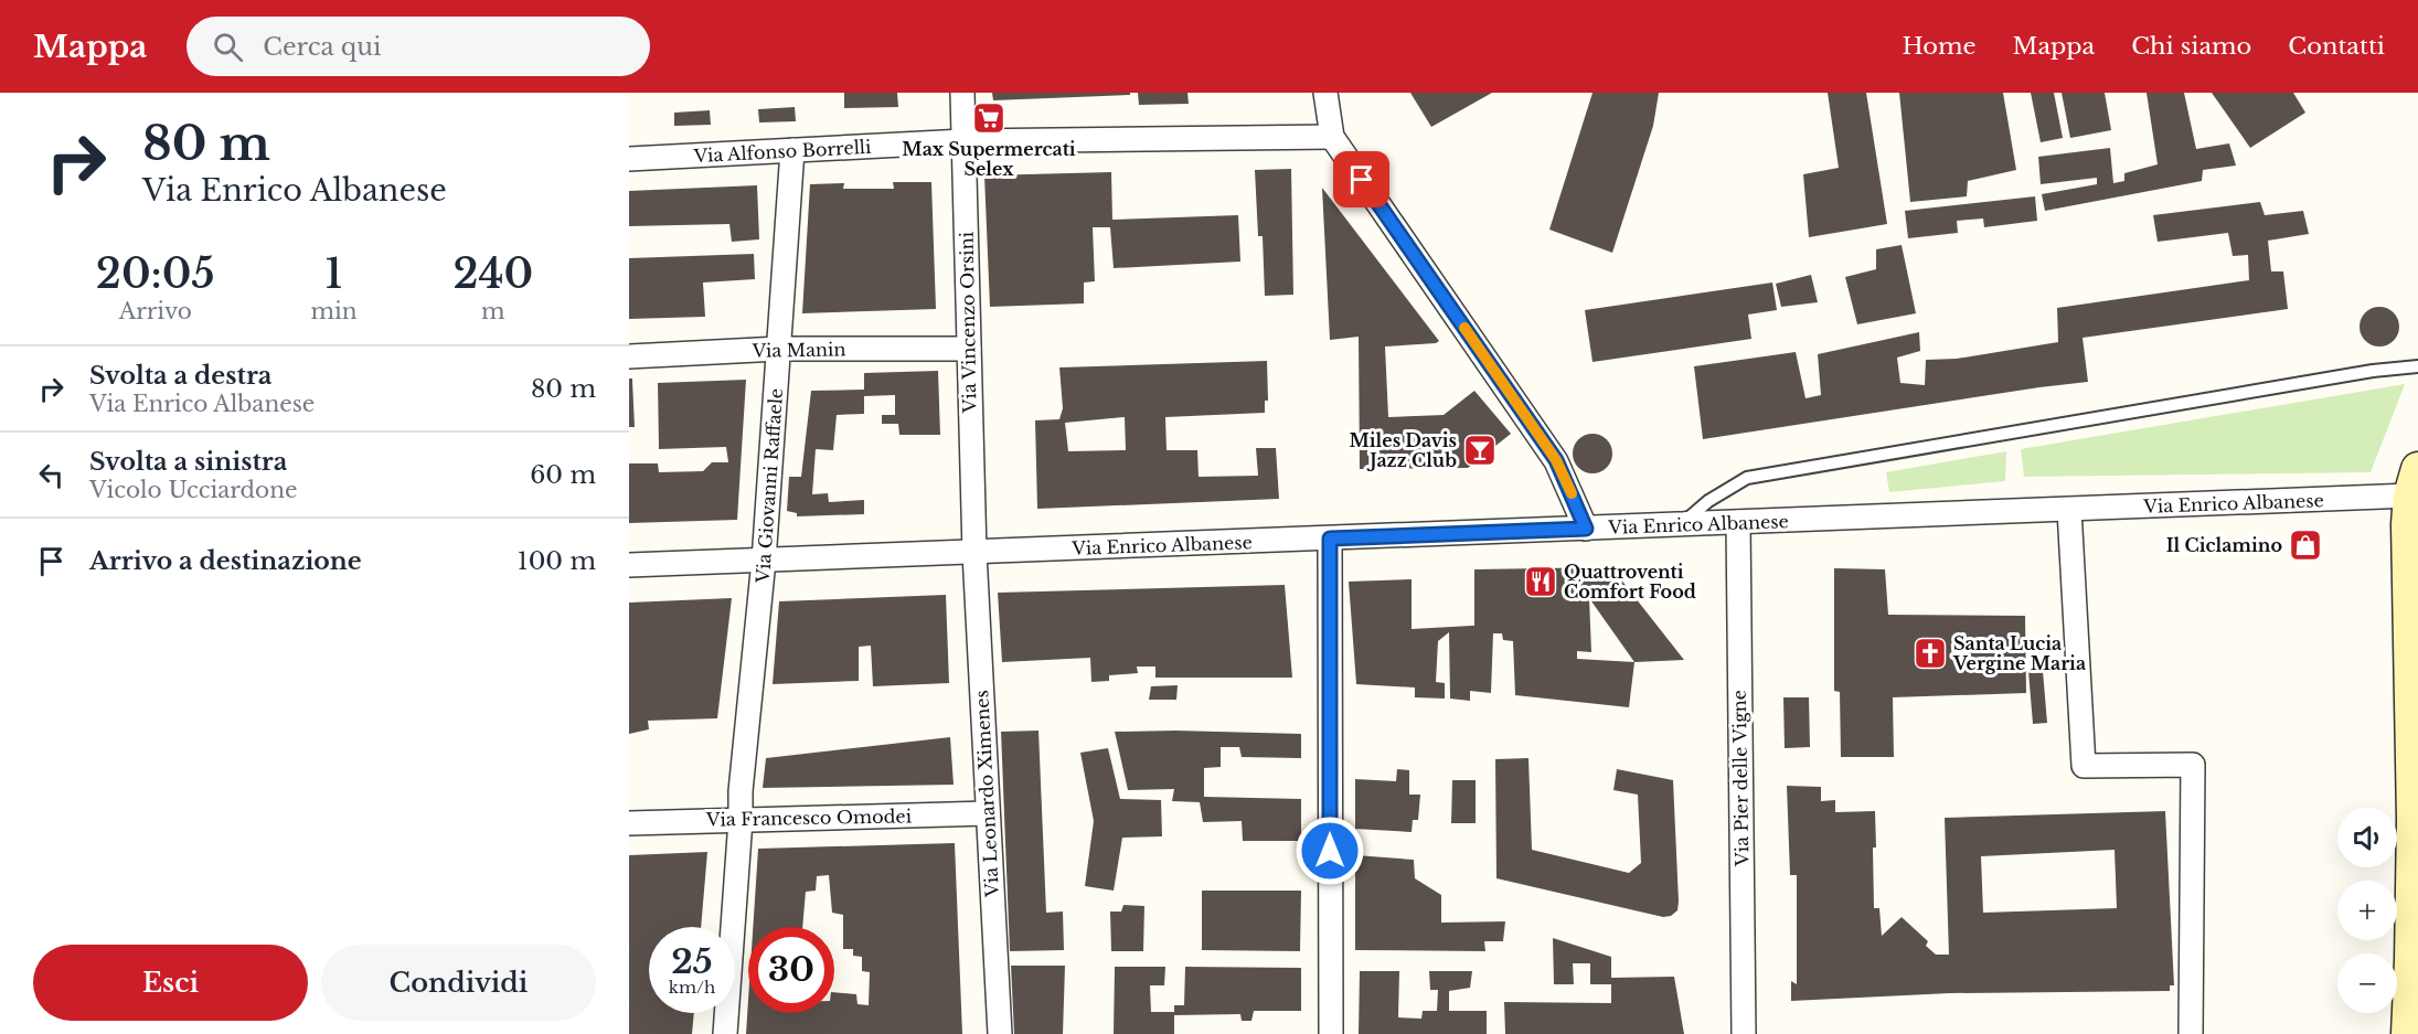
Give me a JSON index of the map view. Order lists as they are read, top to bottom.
{
  "streets": {
    "street": [
      "Via Alfonso Borrelli",
      "Via Vincenzo Orsini",
      "Via Manin",
      "Via Giovanni Raffaele",
      "Via Enrico Albanese",
      "Via Pier delle Vigne",
      "Via Leonardo Ximenes",
      "Via Francesco Omodei"
    ]
  },
  "crossings": [
    ["Via Alfonso Borrelli", "Via Vincenzo Orsini"],
    ["Via Alfonso Borrelli", "Via Giovanni Raffaele"],
    ["Via Vincenzo Orsini", "Via Manin"],
    ["Via Vincenzo Orsini", "Via Enrico Albanese"],
    ["Via Vincenzo Orsini", "Via Leonardo Ximenes"],
    ["Via Manin", "Via Giovanni Raffaele"],
    ["Via Giovanni Raffaele", "Via Enrico Albanese"],
    ["Via Giovanni Raffaele", "Via Francesco Omodei"],
    ["Via Enrico Albanese", "Via Pier delle Vigne"],
    ["Via Enrico Albanese", "Via Leonardo Ximenes"],
    ["Via Leonardo Ximenes", "Via Francesco Omodei"]
  ],
  "places": {
    "supermarket": ["Max Supermercati Selex"],
    "bar": ["Miles Davis Jazz Club"],
    "shop": ["Il Ciclamino"],
    "restaurant": ["Quattroventi Comfort Food"],
    "church": ["Santa Lucia Vergine Maria"]
  },
  "page": {
    "header": "Mappa",
    "search": "Cerca qui",
    "nav": [
      "Home",
      "Mappa",
      "Chi siamo",
      "Contatti"
    ],
    "turn": ["80 m", "Via Enrico Albanese"],
    "eta": [
      "20:05",
      "Arrivo",
      "1",
      "min",
      "240",
      "m"
    ],
    "list": [
      {
        "name": "Svolta a destra",
        "note": "Via Enrico Albanese",
        "value": "80 m"
      },
      {
        "name": "Svolta a sinistra",
        "note": "Vicolo Ucciardone",
        "value": "60 m"
      },
      {
        "name": "Arrivo a destinazione",
        "value": "100 m"
      }
    ],
    "map_buttons": ["+", "−"],
    "speed": "25 km/h",
    "limit": "30",
    "buttons": ["Esci", "Condividi"]
  }
}
